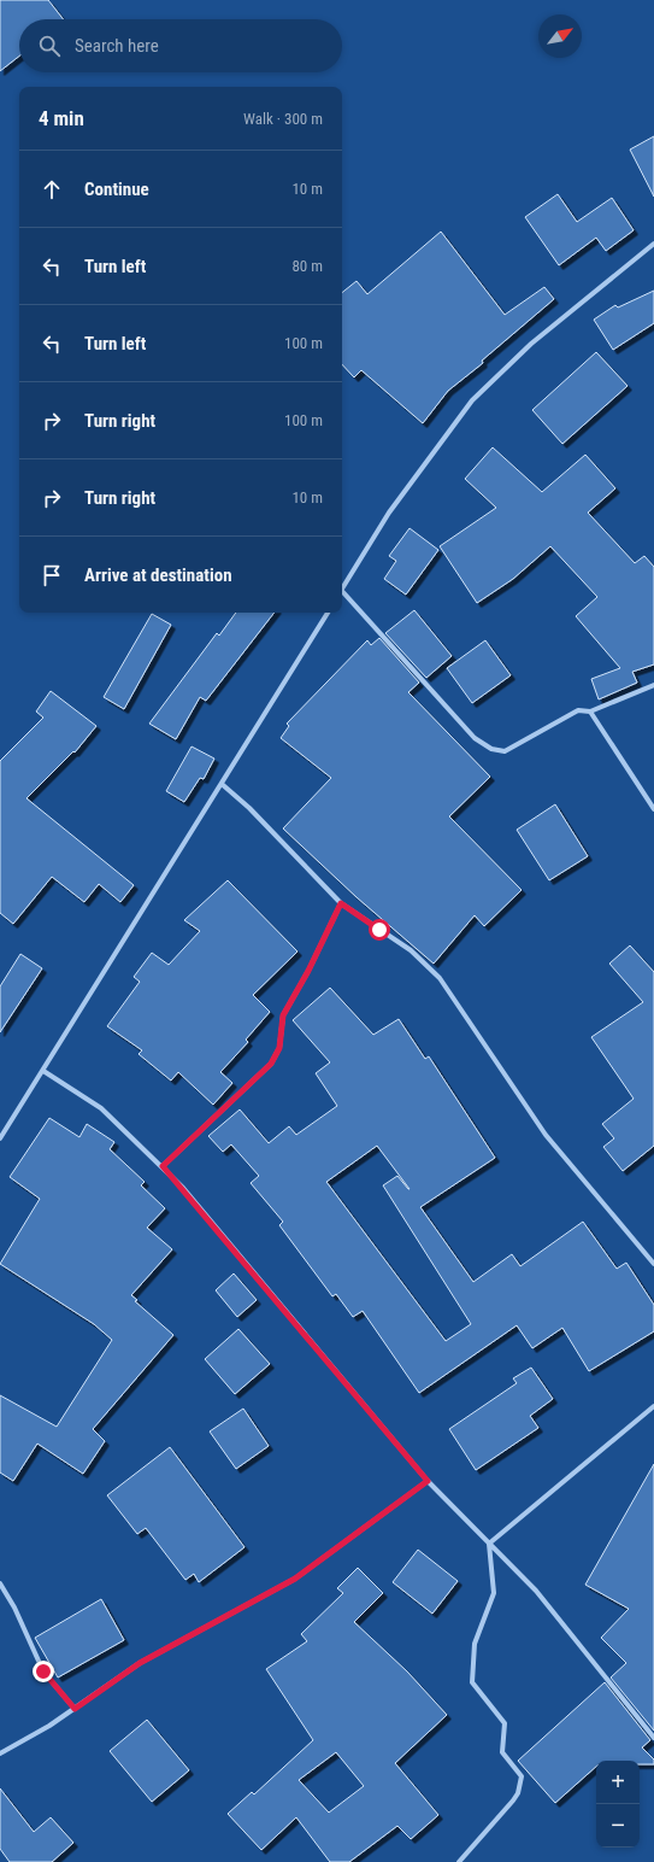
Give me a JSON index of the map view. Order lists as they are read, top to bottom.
{
  "north": "top right",
  "page": {
    "search": "Search here",
    "heading": ["4 min", "Walk · 300 m"],
    "list": [
      ["Continue", "10 m"],
      ["Turn left", "80 m"],
      ["Turn left", "100 m"],
      ["Turn right", "100 m"],
      ["Turn right", "10 m"],
      "Arrive at destination"
    ],
    "map_buttons": ["+", "−"]
  }
}
